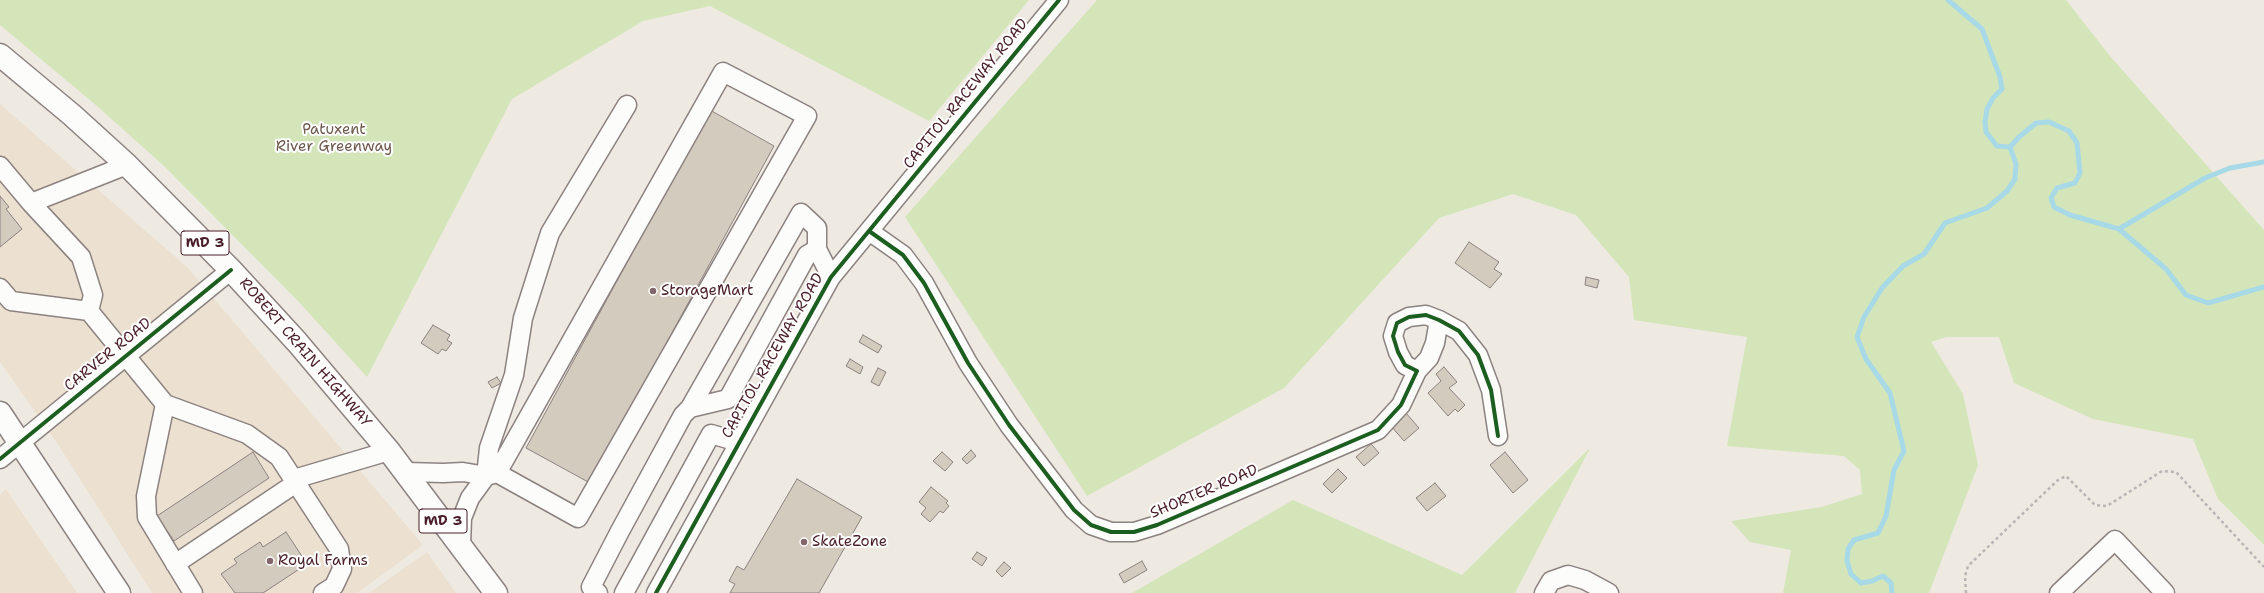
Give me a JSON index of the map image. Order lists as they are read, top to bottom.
{
  "streets": {
    "highway": ["MD 3", "ROBERT CRAIN HIGHWAY"],
    "street": ["CAPITOL RACEWAY ROAD", "CARVER ROAD", "SHORTER ROAD"]
  },
  "crossings": [
    ["CAPITOL RACEWAY ROAD", "SHORTER ROAD"],
    ["ROBERT CRAIN HIGHWAY", "CARVER ROAD"]
  ],
  "parks": ["Patuxent River Greenway"],
  "places": ["StorageMart", "SkateZone", "Royal Farms"]
}
